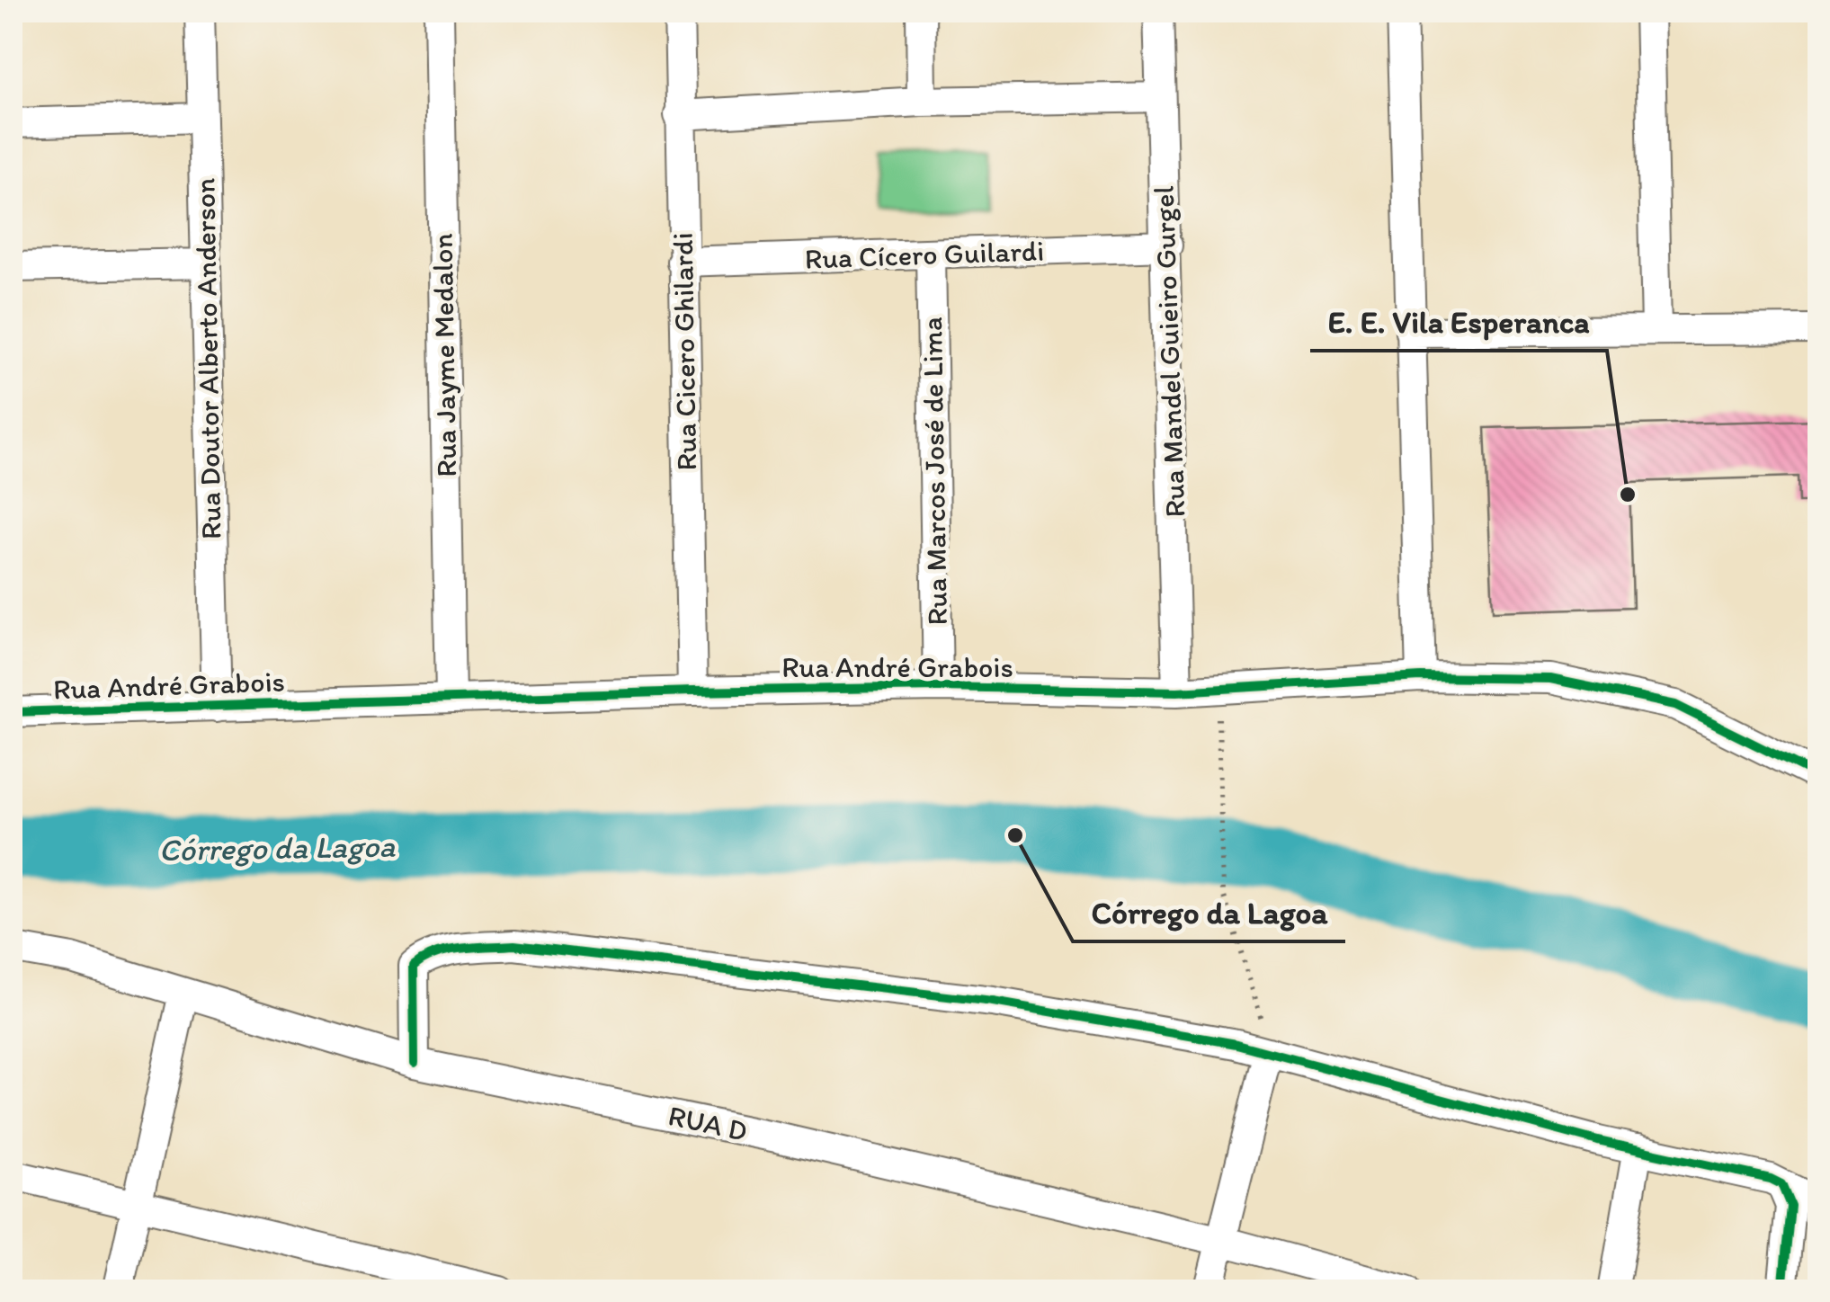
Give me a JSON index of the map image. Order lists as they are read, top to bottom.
{
  "streets": {
    "street": [
      "Rua Cícero Guilardi",
      "Rua Cicero Ghilardi",
      "Rua Mandel Guieiro Gurgel",
      "Rua Jayme Medalon",
      "Rua Doutor Alberto Anderson",
      "Rua Marcos José de Lima",
      "Rua André Grabois",
      "RUA D"
    ]
  },
  "crossings": [
    ["Rua Cícero Guilardi", "Rua Cicero Ghilardi"],
    ["Rua Cícero Guilardi", "Rua Mandel Guieiro Gurgel"],
    ["Rua Cícero Guilardi", "Rua Marcos José de Lima"],
    ["Rua Cicero Ghilardi", "Rua André Grabois"],
    ["Rua Mandel Guieiro Gurgel", "Rua André Grabois"],
    ["Rua Jayme Medalon", "Rua André Grabois"],
    ["Rua Doutor Alberto Anderson", "Rua André Grabois"],
    ["Rua Marcos José de Lima", "Rua André Grabois"]
  ],
  "water": ["Córrego da Lagoa"],
  "places": ["E. E. Vila Esperanca", "Córrego da Lagoa"]
}
